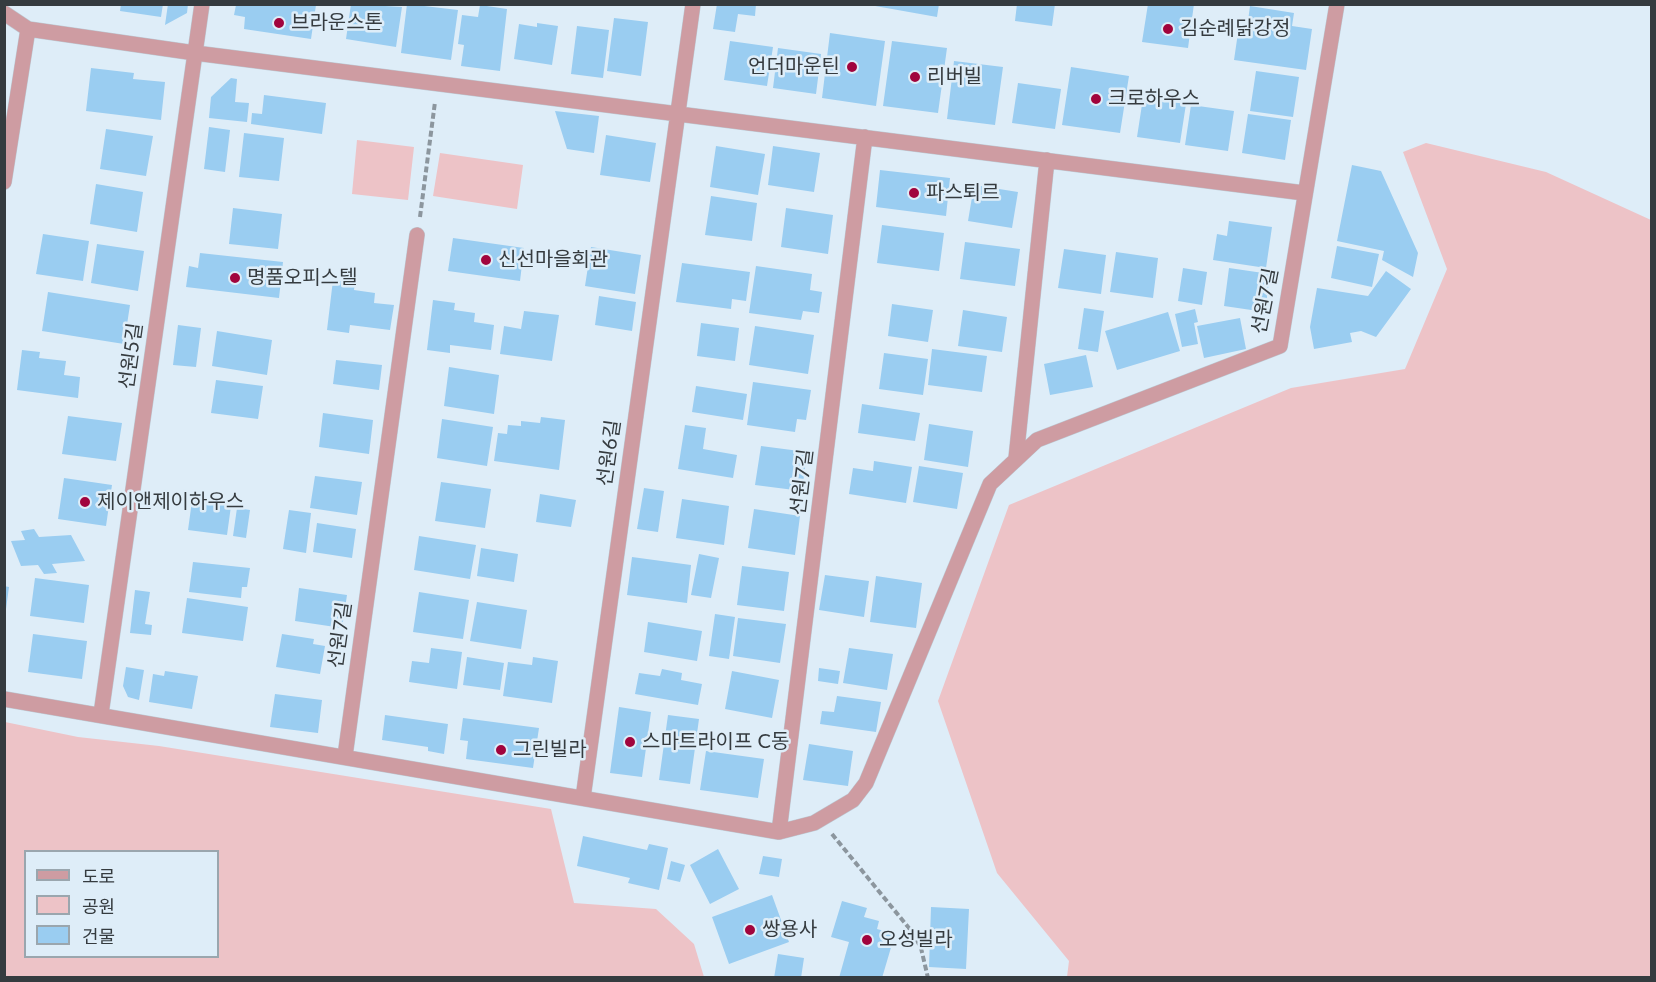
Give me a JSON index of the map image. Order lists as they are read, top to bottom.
{
  "streets": {
    "street": ["선원7길", "선원5길", "선원6길"]
  },
  "crossings": [
    ["선원7길", "선원5길"],
    ["선원7길", "선원6길"]
  ],
  "places": [
    "브라운스톤",
    "김순례닭강정",
    "언더마운틴",
    "리버빌",
    "크로하우스",
    "파스퇴르",
    "신선마을회관",
    "명품오피스텔",
    "제이앤제이하우스",
    "스마트라이프 C동",
    "그린빌라",
    "쌍용사",
    "오성빌라"
  ],
  "legend": ["도로", "공원", "건물"]
}
